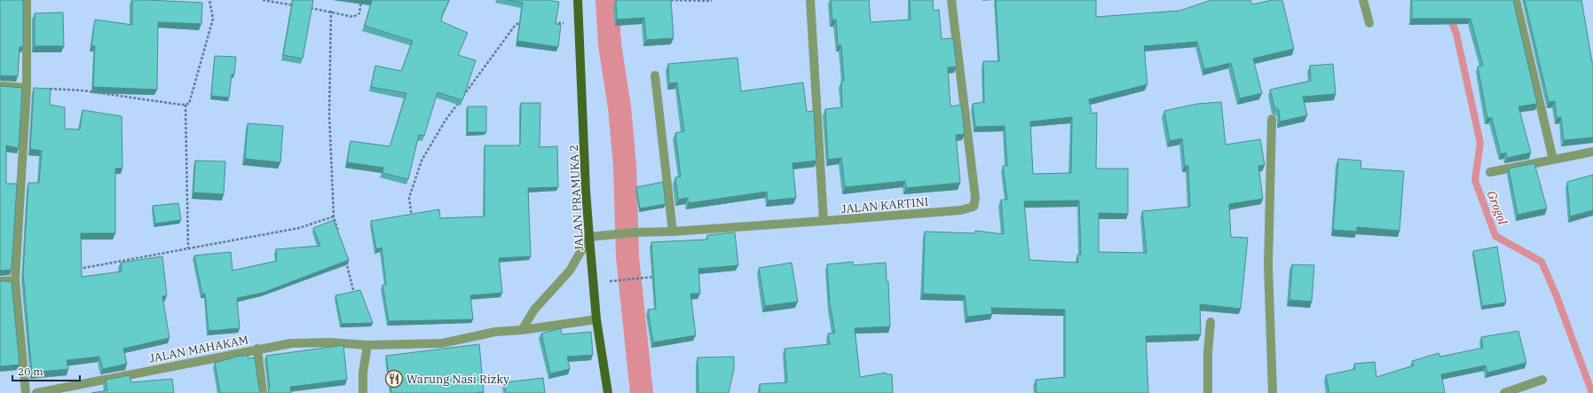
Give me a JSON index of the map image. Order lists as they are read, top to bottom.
{
  "streets": {
    "main road": ["JALAN PRAMUKA 2"],
    "street": ["JALAN KARTINI", "JALAN MAHAKAM"]
  },
  "crossings": [
    ["JALAN PRAMUKA 2", "JALAN KARTINI"],
    ["JALAN PRAMUKA 2", "JALAN MAHAKAM"]
  ],
  "water": ["Grogol"],
  "places": {
    "restaurant": ["Warung Nasi Rizky"]
  },
  "scale_bar": "20 m"
}
